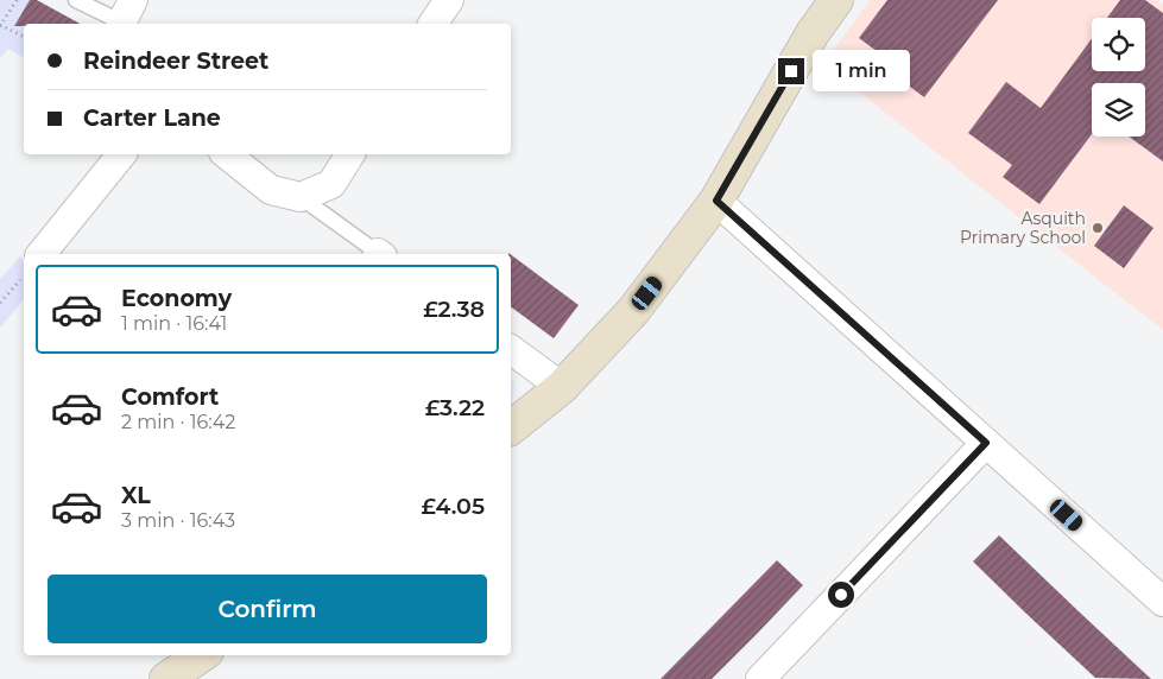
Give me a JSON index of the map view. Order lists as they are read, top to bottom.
{
  "places": ["Asquith Primary School"],
  "page": {
    "banner": ["Reindeer Street", "Carter Lane"],
    "bubble": "1 min",
    "list": [
      {
        "name": "Economy",
        "note": "1 min · 16:41",
        "value": "£2.38"
      },
      {
        "name": "Comfort",
        "note": "2 min · 16:42",
        "value": "£3.22"
      },
      {
        "name": "XL",
        "note": "3 min · 16:43",
        "value": "£4.05"
      }
    ],
    "buttons": "Confirm"
  }
}
